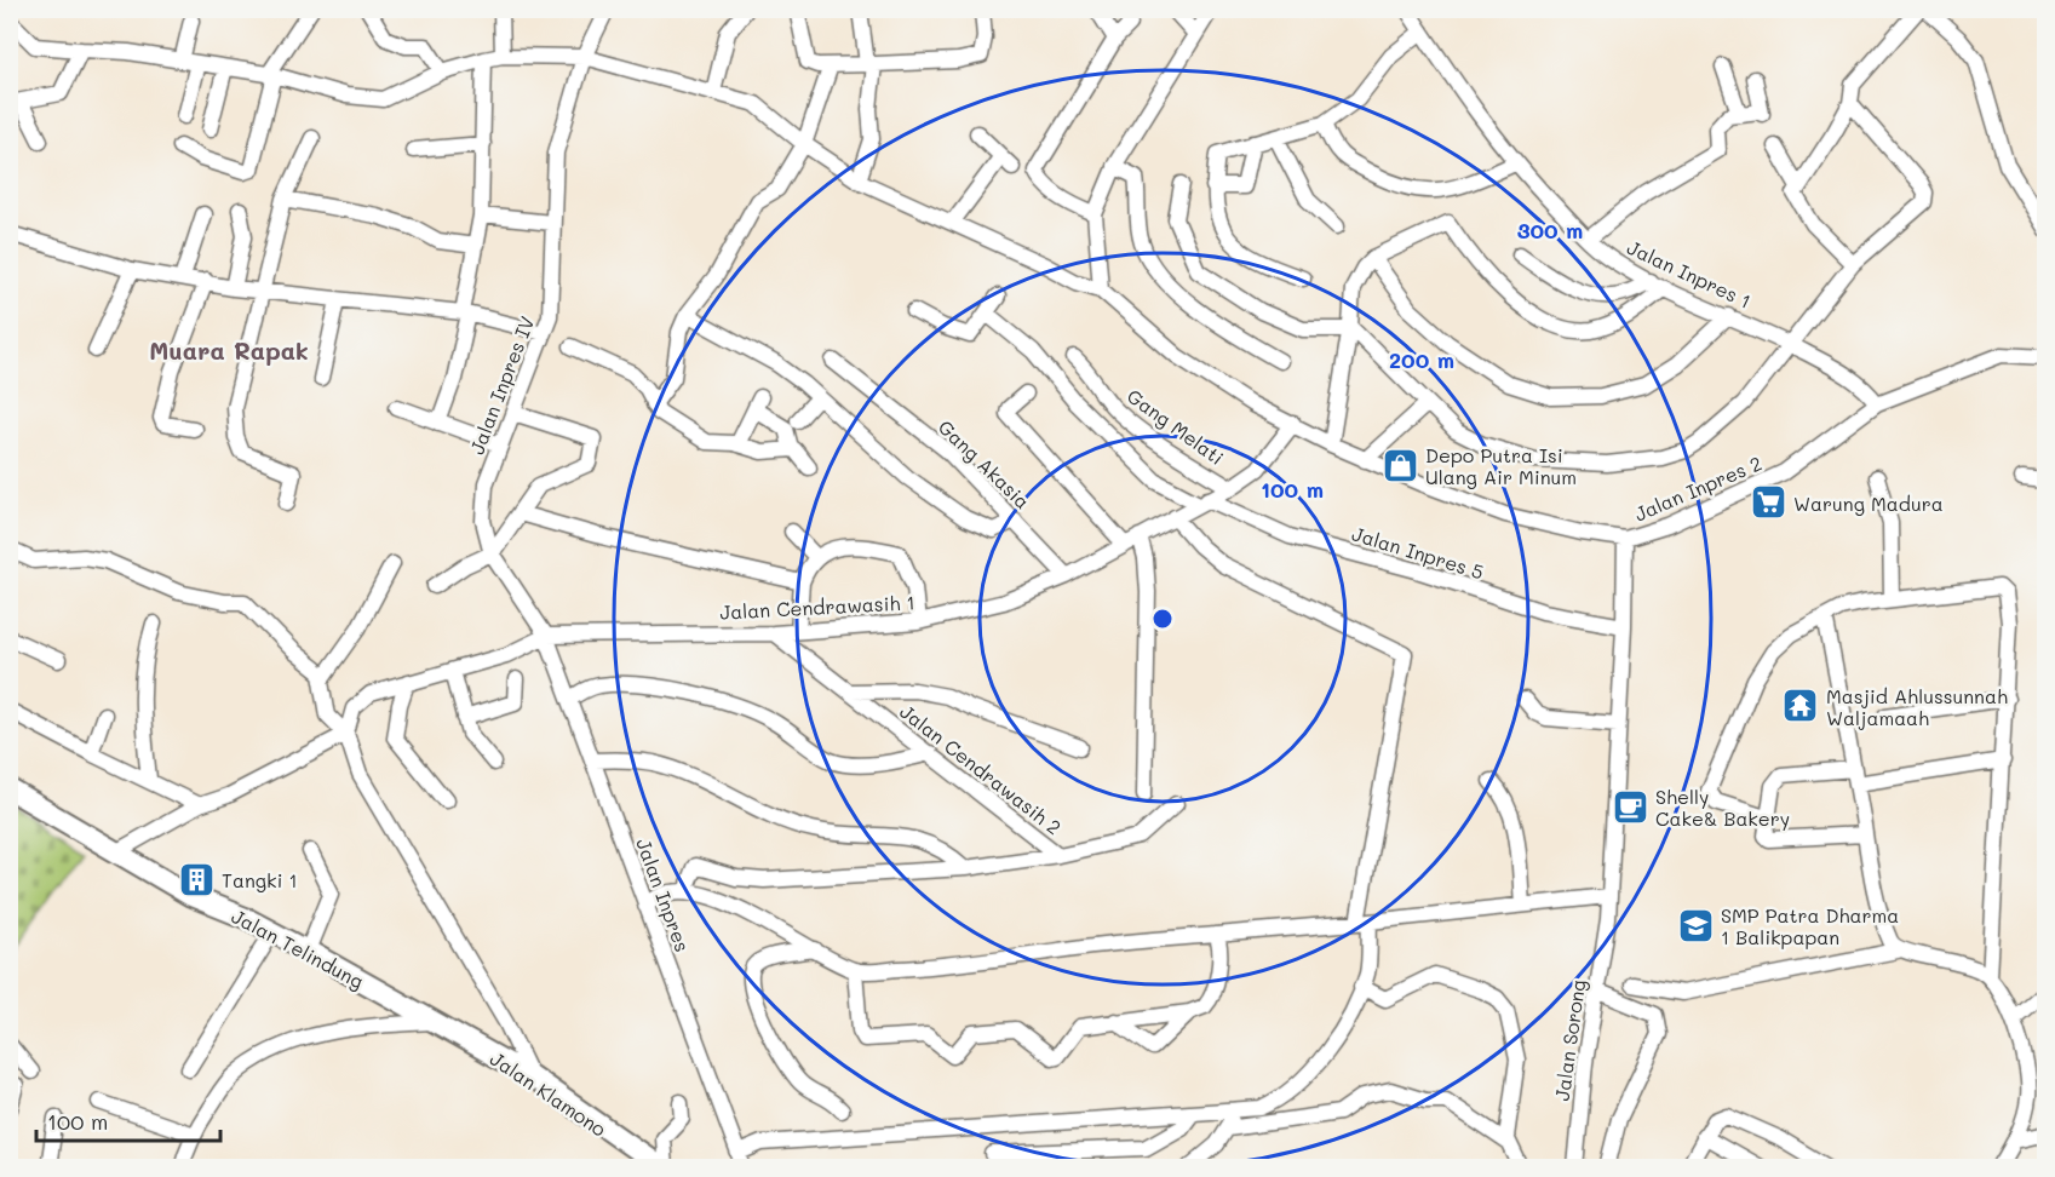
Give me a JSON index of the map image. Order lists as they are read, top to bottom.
{
  "streets": {
    "main road": ["Jalan Telindung", "Jalan Klamono"],
    "street": [
      "Jalan Inpres 1",
      "Jalan Inpres IV",
      "Gang Melati",
      "Gang Akasia",
      "Jalan Inpres 2",
      "Jalan Inpres 5",
      "Jalan Cendrawasih 1",
      "Jalan Cendrawasih 2",
      "Jalan Inpres",
      "Jalan Sorong"
    ]
  },
  "crossings": [
    ["Jalan Inpres 1", "Jalan Inpres 2"],
    ["Jalan Inpres IV", "Jalan Cendrawasih 1"],
    ["Jalan Inpres IV", "Jalan Inpres"],
    ["Gang Melati", "Jalan Cendrawasih 1"],
    ["Gang Akasia", "Jalan Cendrawasih 1"],
    ["Jalan Inpres 2", "Jalan Inpres 5"],
    ["Jalan Inpres 2", "Jalan Sorong"],
    ["Jalan Inpres 5", "Jalan Cendrawasih 1"],
    ["Jalan Cendrawasih 1", "Jalan Cendrawasih 2"],
    ["Jalan Cendrawasih 1", "Jalan Inpres"],
    ["Jalan Telindung", "Jalan Klamono"]
  ],
  "districts": ["Muara Rapak"],
  "places": {
    "shop": ["Depo Putra Isi Ulang Air Minum"],
    "supermarket": ["Warung Madura"],
    "temple": ["Masjid Ahlussunnah Waljamaah"],
    "cafe": ["Shelly Cake& Bakery"],
    "building": ["Tangki 1"],
    "school or university": ["SMP Patra Dharma 1 Balikpapan"]
  },
  "scale_bar": "100 m",
  "rings": ["300 m", "200 m", "100 m"]
}
